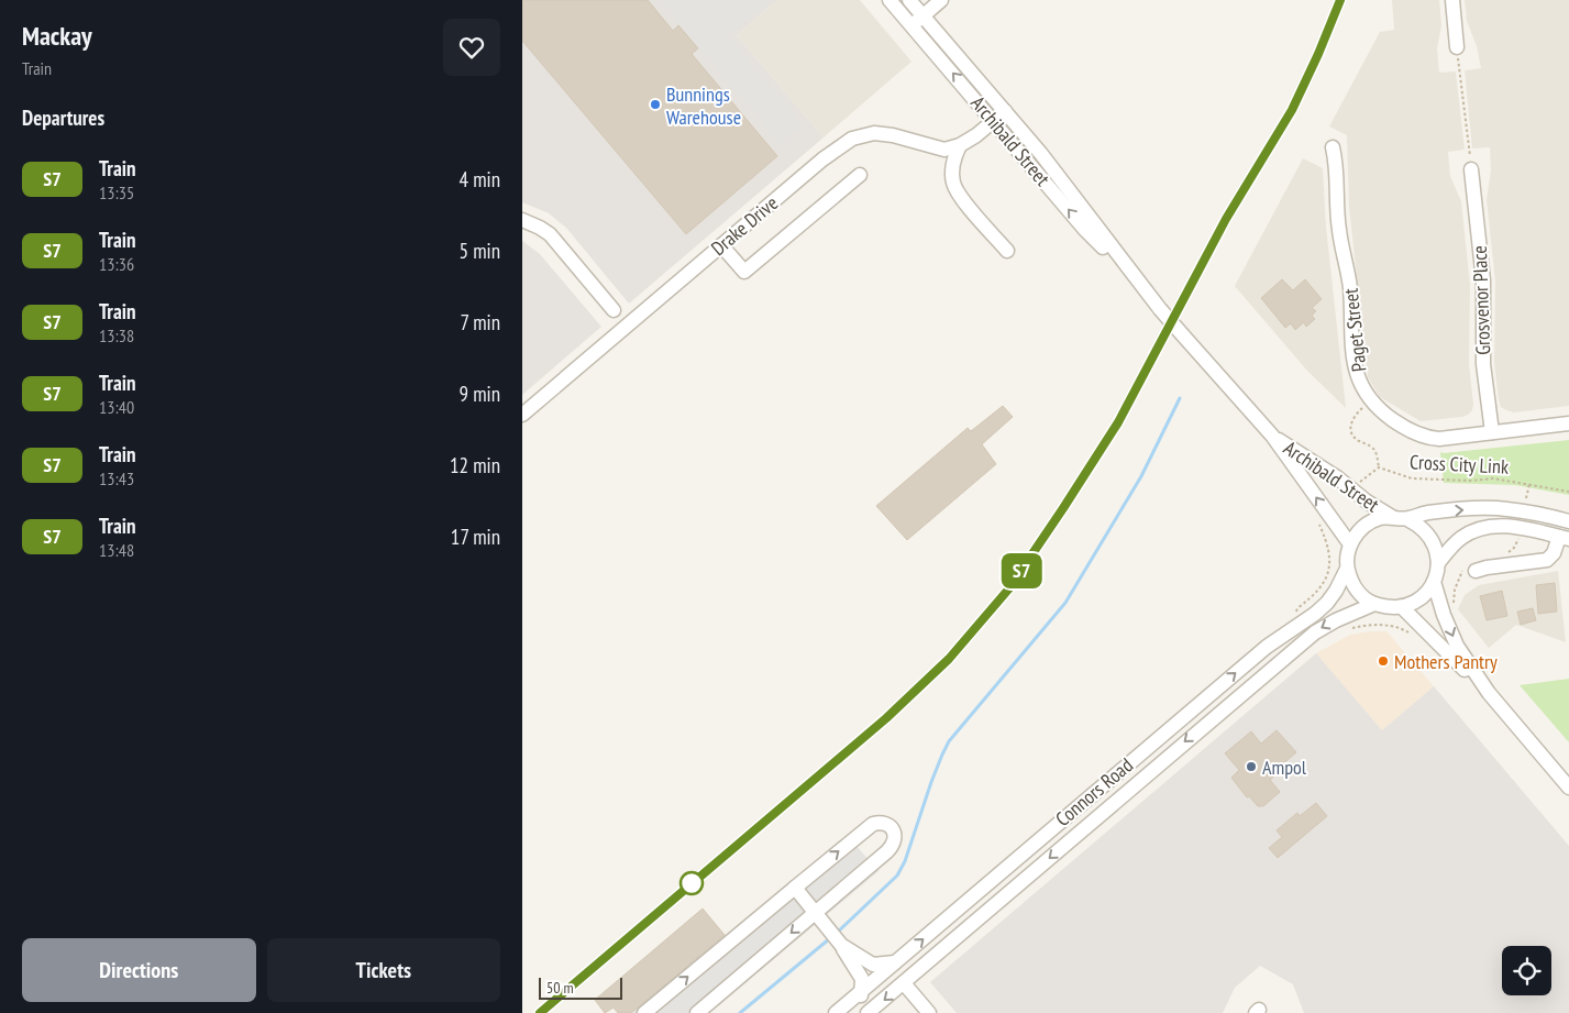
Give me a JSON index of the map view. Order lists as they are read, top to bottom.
{
  "streets": {
    "street": [
      "Archibald Street",
      "Drake Drive",
      "Grosvenor Place",
      "Paget Street",
      "Connors Road"
    ],
    "path": ["Cross City Link"]
  },
  "crossings": [
    ["Archibald Street", "Connors Road"],
    ["Grosvenor Place", "Paget Street"]
  ],
  "places": ["Bunnings Warehouse", "Mothers Pantry", "Ampol"],
  "scale_bar": "50 m",
  "page": {
    "heading": [
      ["Mackay", "Train"],
      "Departures"
    ],
    "on_map": "S7",
    "list": [
      {
        "mark": "S7",
        "name": "Train",
        "note": "13:35",
        "value": "4 min"
      },
      {
        "mark": "S7",
        "name": "Train",
        "note": "13:36",
        "value": "5 min"
      },
      {
        "mark": "S7",
        "name": "Train",
        "note": "13:38",
        "value": "7 min"
      },
      {
        "mark": "S7",
        "name": "Train",
        "note": "13:40",
        "value": "9 min"
      },
      {
        "mark": "S7",
        "name": "Train",
        "note": "13:43",
        "value": "12 min"
      },
      {
        "mark": "S7",
        "name": "Train",
        "note": "13:48",
        "value": "17 min"
      }
    ],
    "buttons": ["Directions", "Tickets"],
    "scale": "50 m"
  }
}
